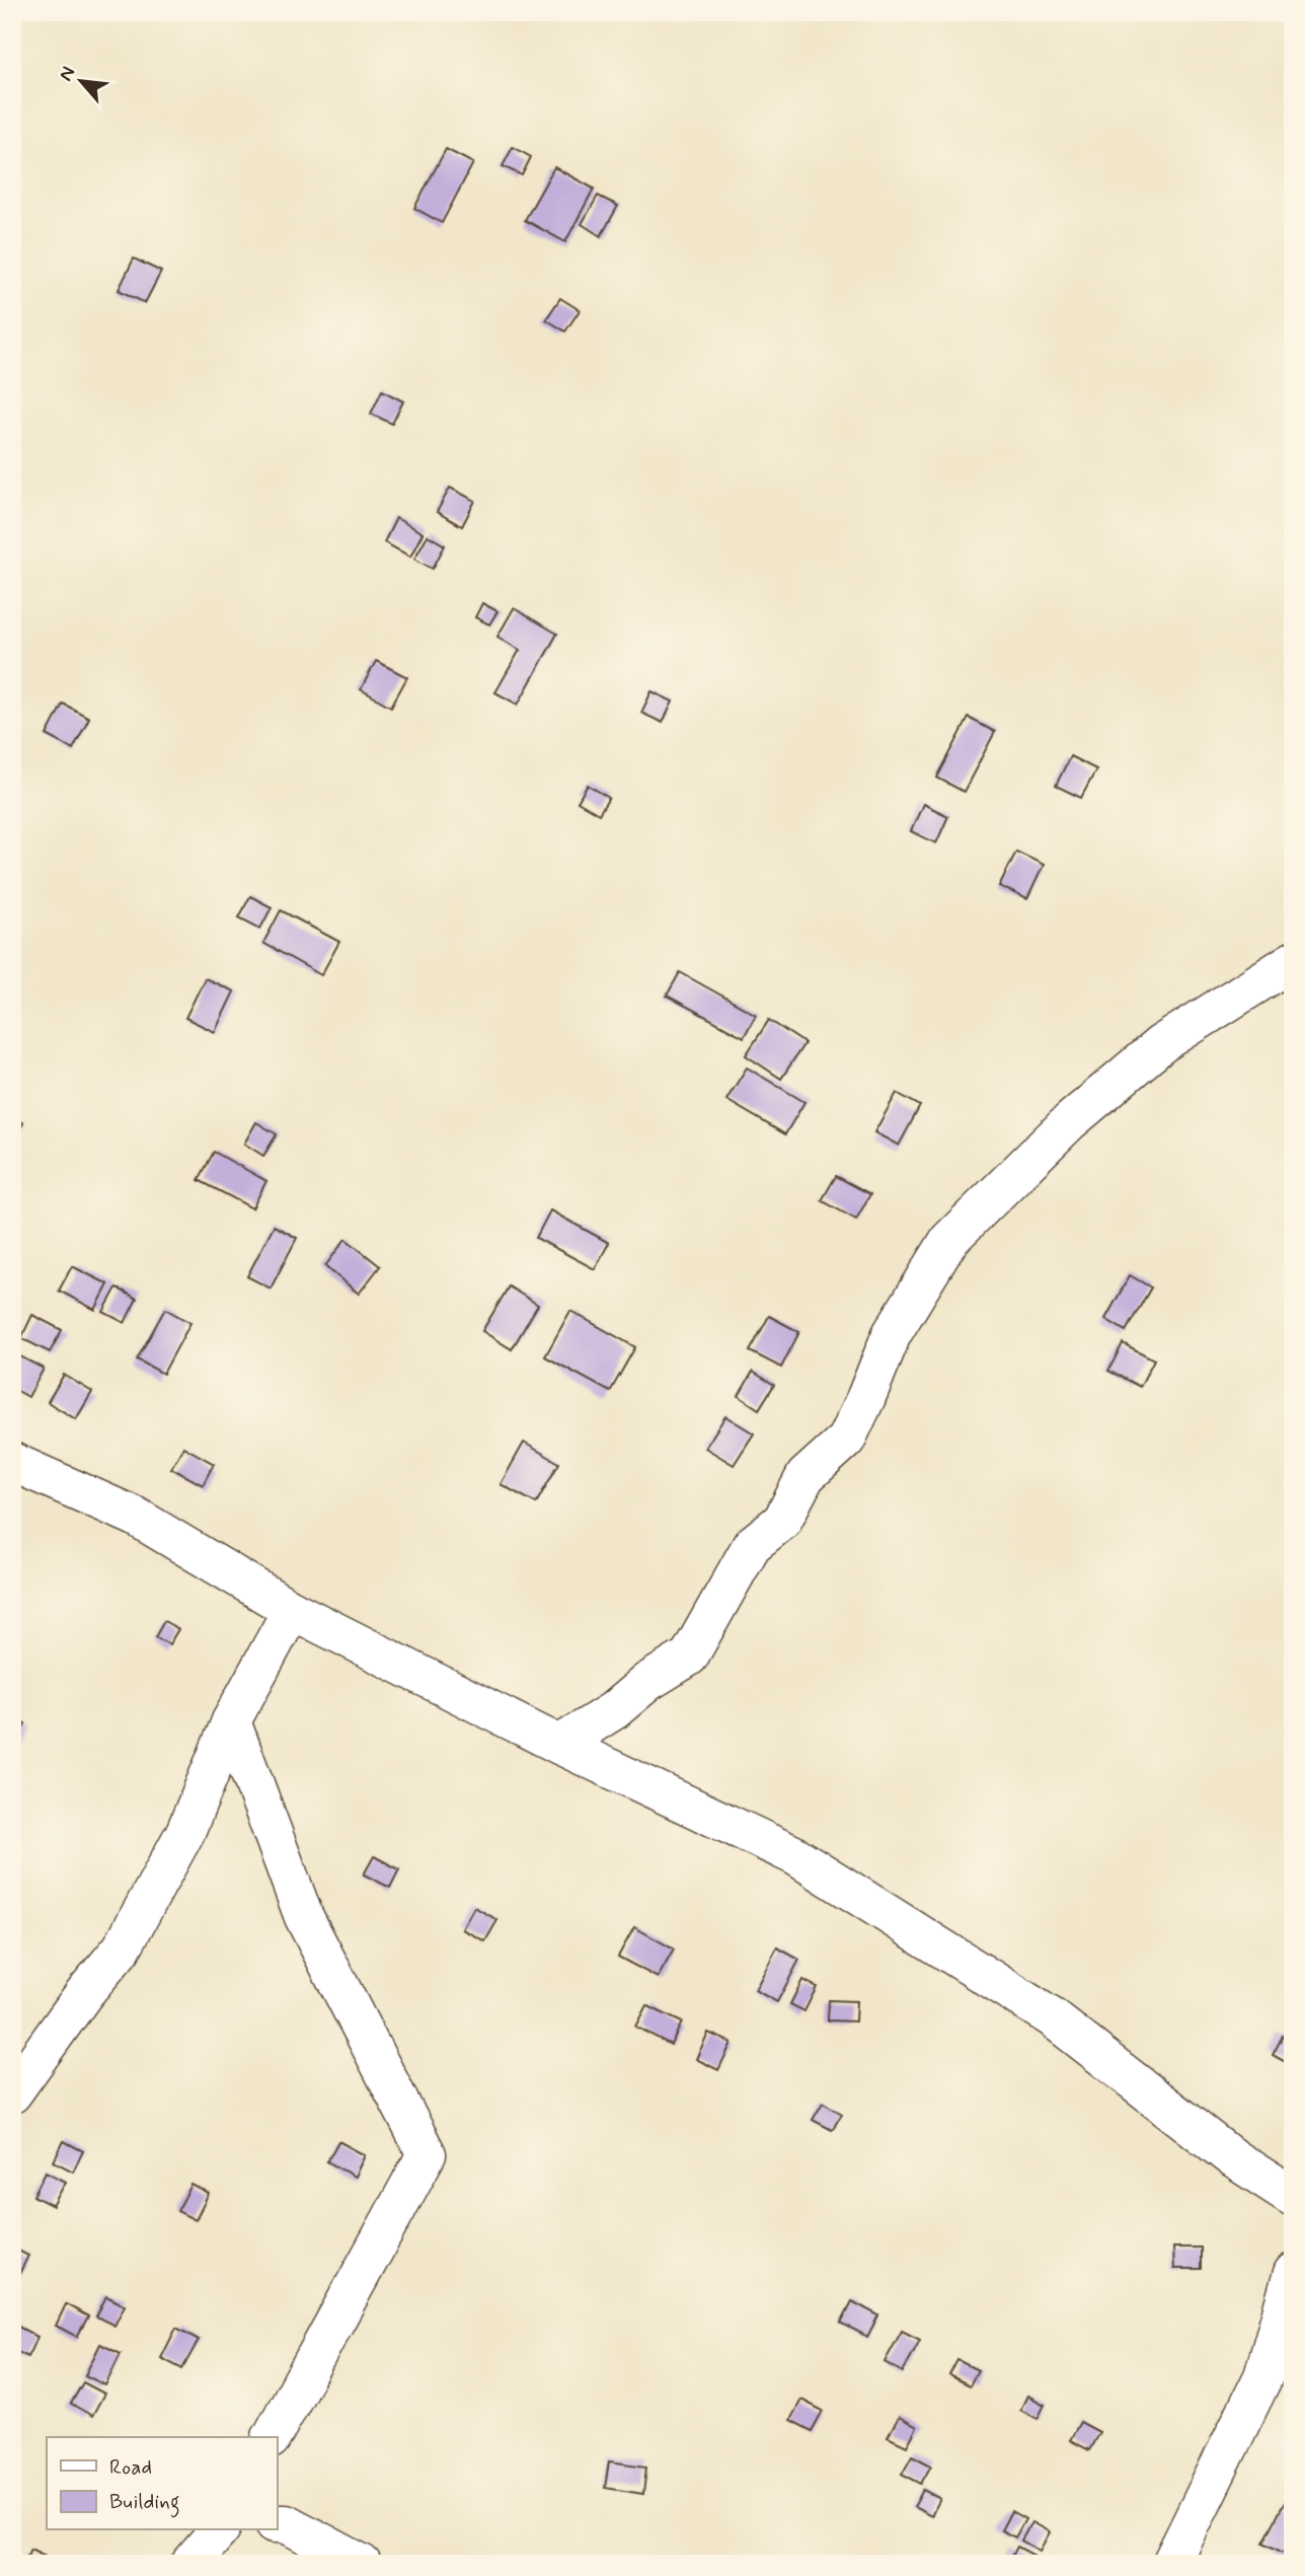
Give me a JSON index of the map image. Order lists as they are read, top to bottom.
{
  "legend": ["Road", "Building"],
  "north": "top left"
}
